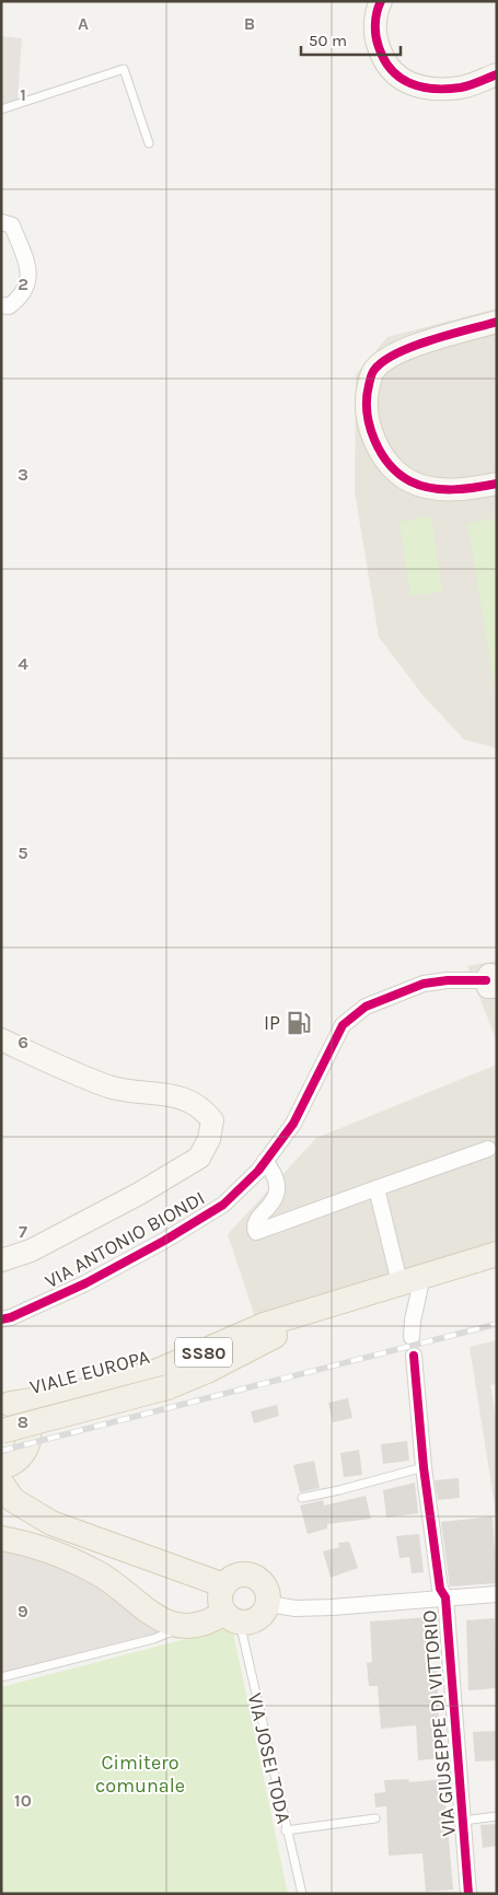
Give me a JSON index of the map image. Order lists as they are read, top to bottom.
{
  "streets": {
    "main road": ["SS80", "VIALE EUROPA"],
    "street": ["VIA ANTONIO BIONDI", "VIA GIUSEPPE DI VITTORIO"],
    "lane": ["VIA JOSEI TODA"]
  },
  "crossings": [
    ["SS80", "VIALE EUROPA"]
  ],
  "parks": ["Cimitero comunale"],
  "places": {
    "fuel station": ["IP"]
  },
  "scale_bar": "50 m",
  "grid": {
    "columns": ["A", "B"],
    "rows": [
      "1",
      "2",
      "3",
      "4",
      "5",
      "6",
      "7",
      "8",
      "9",
      "10"
    ]
  }
}
